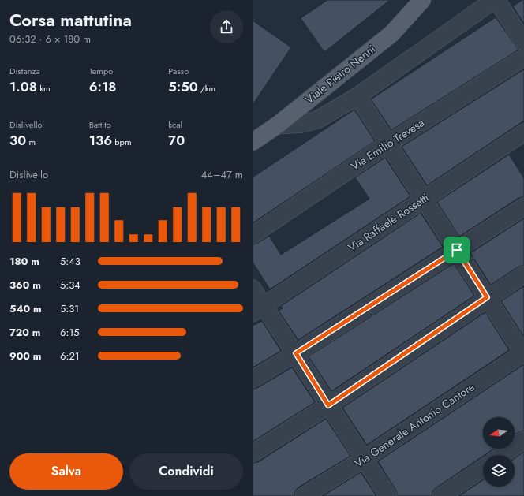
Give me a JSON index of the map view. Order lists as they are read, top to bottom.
{
  "streets": {
    "main road": ["Viale Pietro Nenni"],
    "street": ["Via Emilio Trevesa", "Via Raffaele Rossetti", "Via Generale Antonio Cantore"]
  },
  "north": "left",
  "page": {
    "heading": ["Corsa mattutina", "06:32 · 6 × 180 m"],
    "stats": [
      ["Distanza", "1.08 km"],
      ["Tempo", "6:18"],
      ["Passo", "5:50 /km"],
      ["Dislivello", "30 m"],
      ["Battito", "136 bpm"],
      ["kcal", "70"]
    ],
    "chart": ["Dislivello", "44–47 m"],
    "list": [
      {
        "name": "180 m",
        "note": "5:43"
      },
      {
        "name": "360 m",
        "note": "5:34"
      },
      {
        "name": "540 m",
        "note": "5:31"
      },
      {
        "name": "720 m",
        "note": "6:15"
      },
      {
        "name": "900 m",
        "note": "6:21"
      }
    ],
    "buttons": ["Salva", "Condividi"]
  }
}
